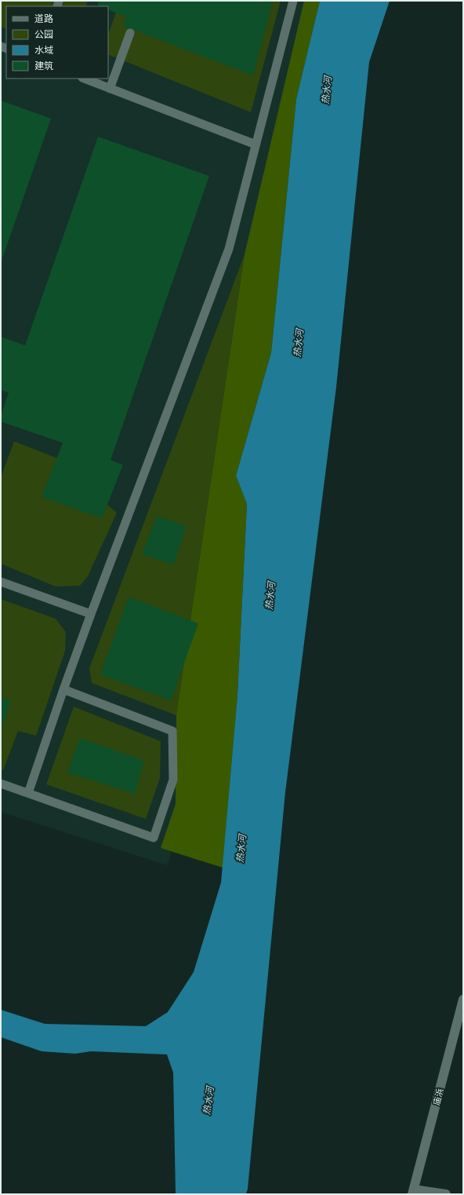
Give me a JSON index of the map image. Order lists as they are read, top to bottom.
{
  "streets": {
    "street": ["庙浜"]
  },
  "water": ["热水河"],
  "legend": [
    "道路",
    "公园",
    "水域",
    "建筑"
  ]
}
